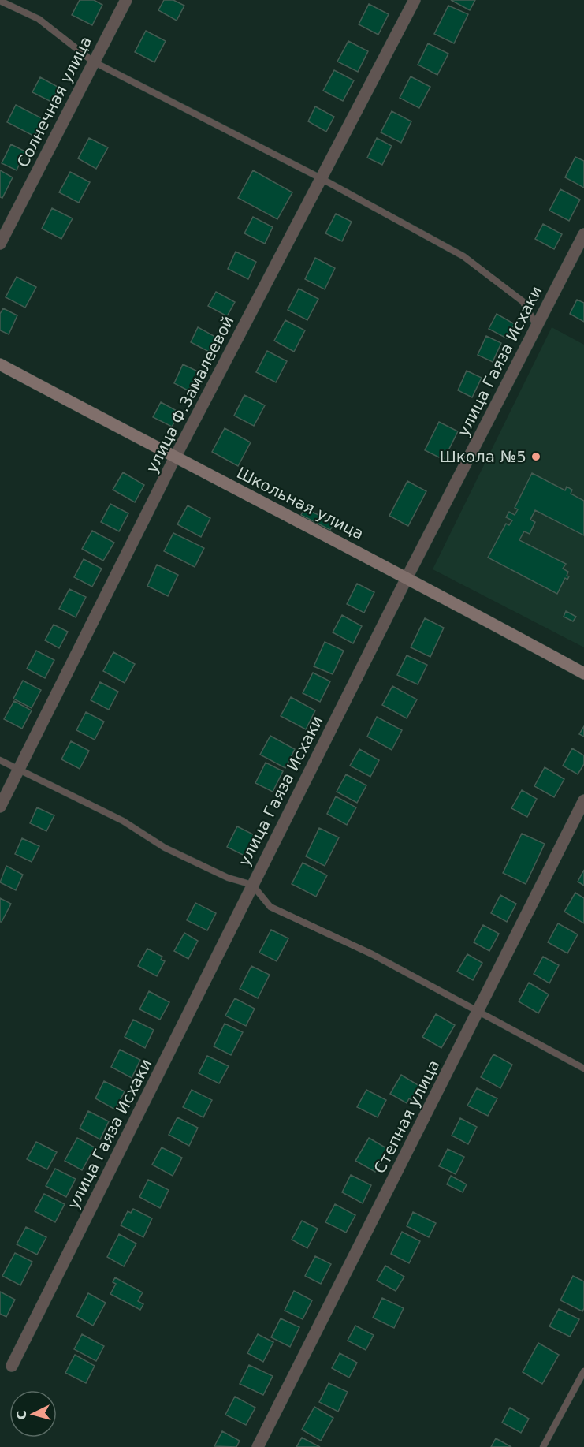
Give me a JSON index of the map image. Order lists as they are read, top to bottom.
{
  "streets": {
    "street": [
      "Солнечная улица",
      "улица Гаяза Исхаки",
      "улица Ф.Замалеевой",
      "Школьная улица",
      "Степная улица"
    ]
  },
  "crossings": [
    ["улица Гаяза Исхаки", "Школьная улица"],
    ["улица Ф.Замалеевой", "Школьная улица"]
  ],
  "places": ["Школа №5"],
  "north": "left"
}
